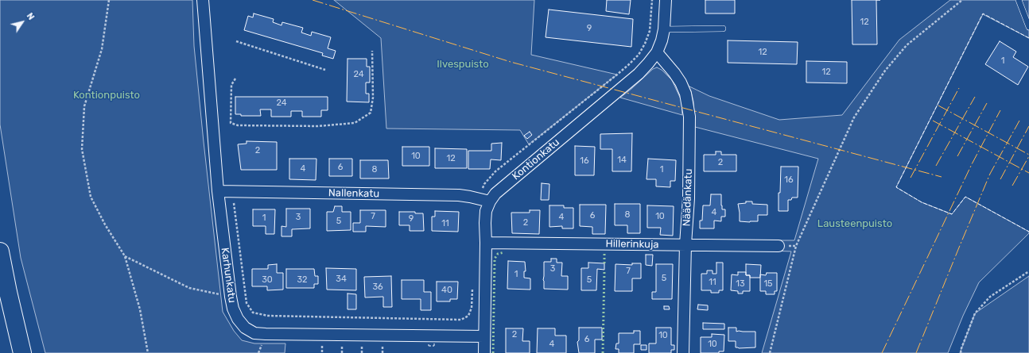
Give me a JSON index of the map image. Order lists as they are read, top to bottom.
{
  "streets": {
    "street": [
      "Kontionkatu",
      "Nallenkatu",
      "Näädänkatu",
      "Hillerinkuja",
      "Karhunkatu"
    ]
  },
  "crossings": [
    ["Kontionkatu", "Nallenkatu"],
    ["Kontionkatu", "Näädänkatu"],
    ["Kontionkatu", "Hillerinkuja"],
    ["Kontionkatu", "Karhunkatu"],
    ["Nallenkatu", "Karhunkatu"],
    ["Näädänkatu", "Hillerinkuja"]
  ],
  "parks": ["Ilvespuisto", "Kontionpuisto", "Lausteenpuisto"],
  "house_numbers": [
    "12",
    "9",
    "12",
    "1",
    "12",
    "24",
    "24",
    "2",
    "10",
    "12",
    "14",
    "16",
    "2",
    "6",
    "4",
    "8",
    "1",
    "16",
    "4",
    "8",
    "6",
    "7",
    "10",
    "3",
    "4",
    "1",
    "9",
    "5",
    "2",
    "11",
    "3",
    "7",
    "1",
    "5",
    "34",
    "30",
    "32",
    "5",
    "11",
    "13",
    "15",
    "36",
    "40",
    "2",
    "10",
    "6",
    "4",
    "10"
  ],
  "north": "top right"
}
